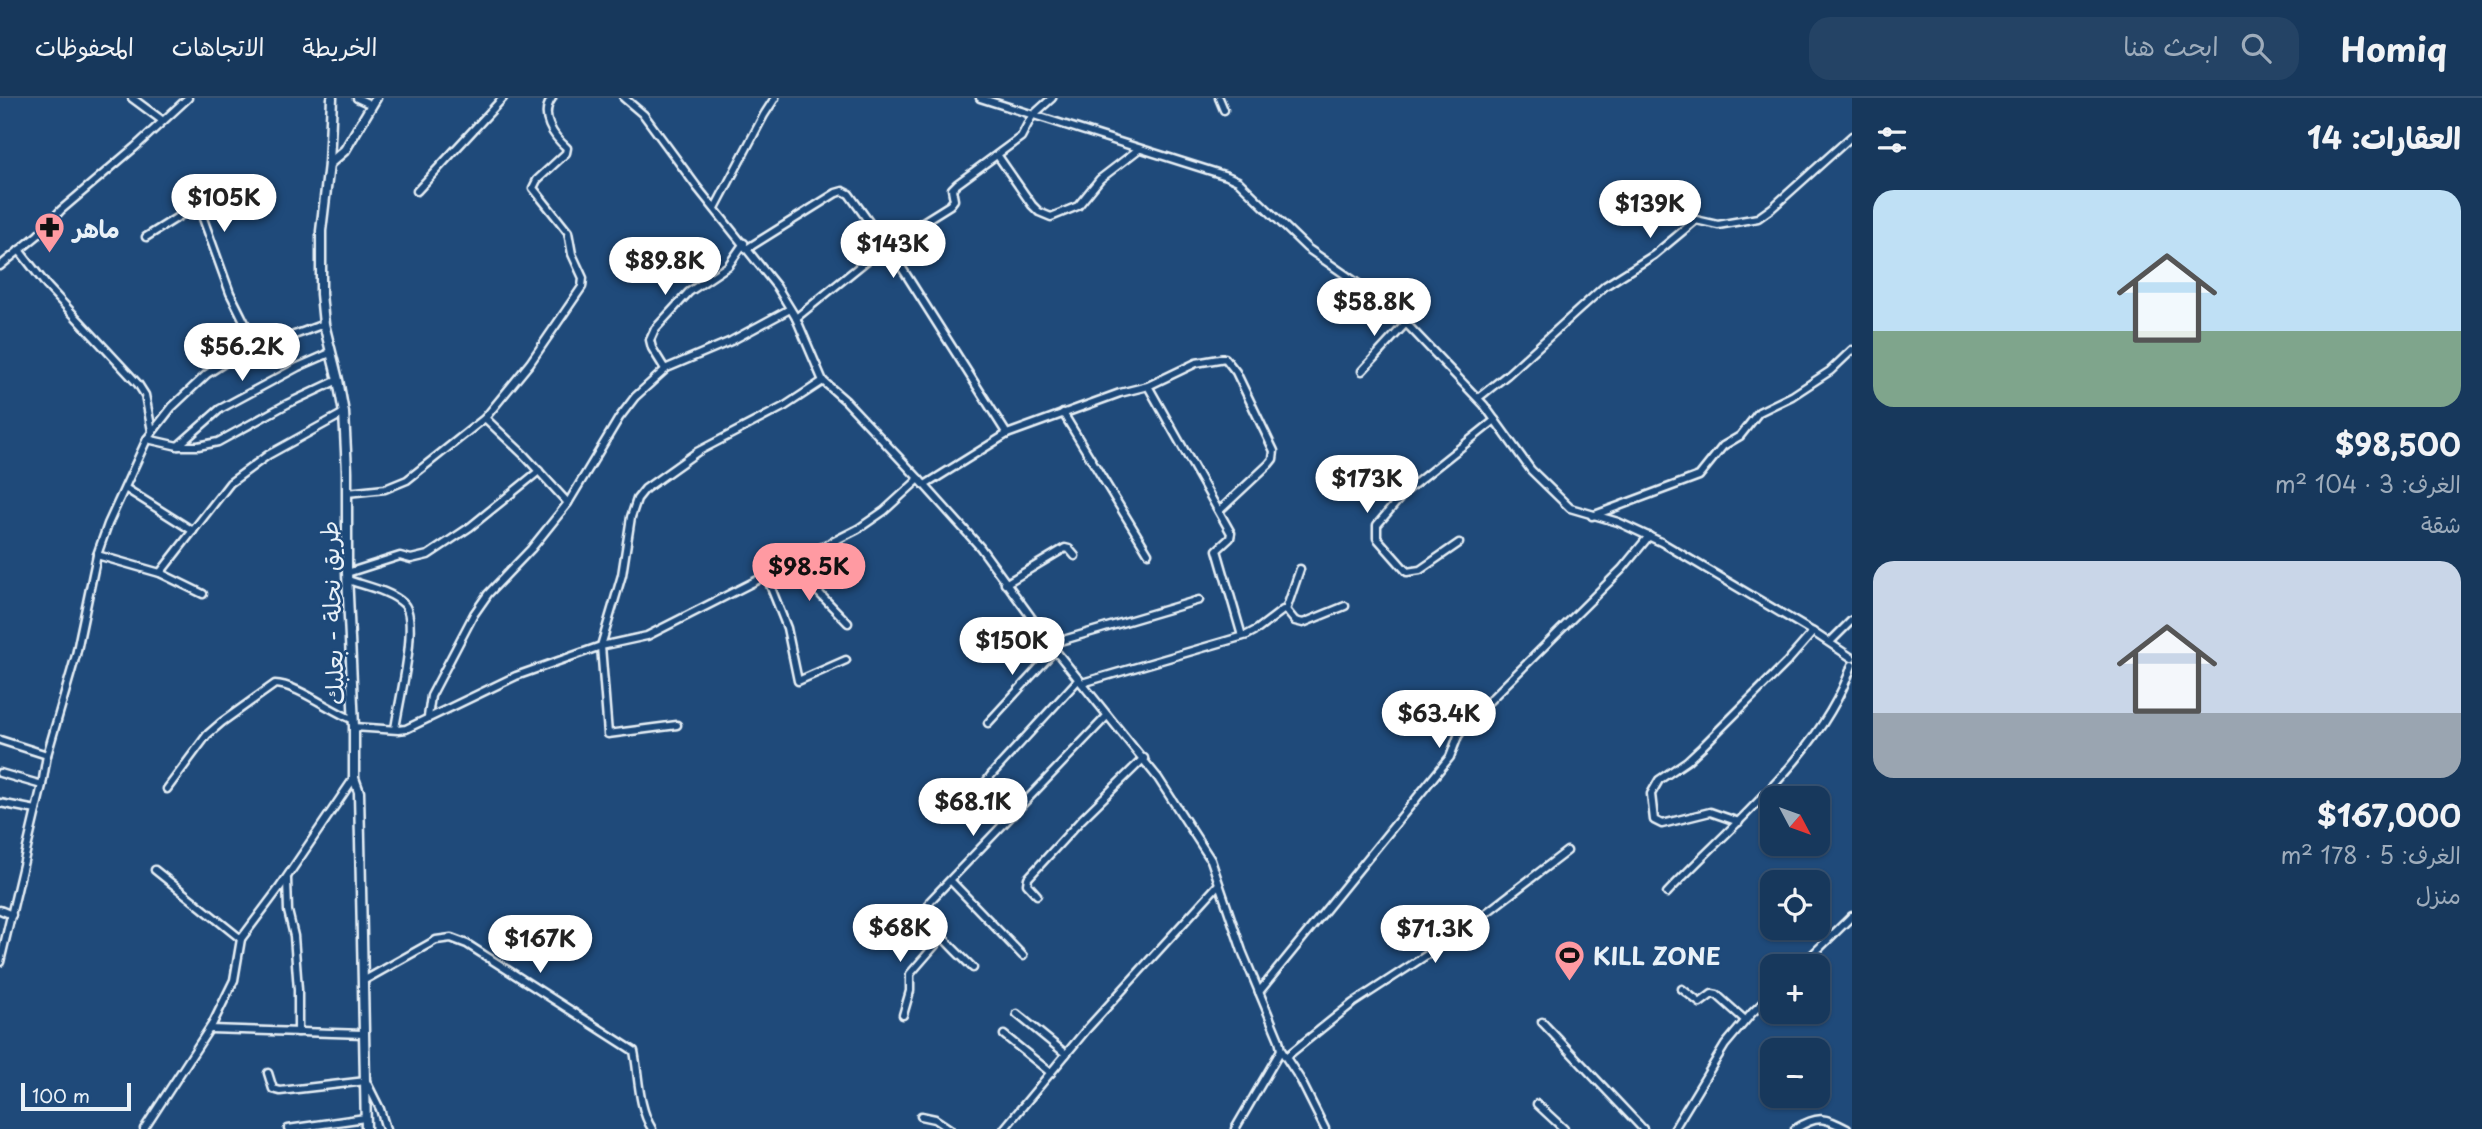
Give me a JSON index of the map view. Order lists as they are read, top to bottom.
{
  "streets": {
    "street": ["طريق نحلة - بعلبك"]
  },
  "places": {
    "pharmacy": ["ماهر"],
    "sports": ["KILL ZONE"]
  },
  "scale_bar": "100 m",
  "north": "bottom right",
  "page": {
    "header": "Homiq",
    "search": "ابحث هنا",
    "nav": ["الخريطة", "الاتجاهات", "المحفوظات"],
    "heading": "العقارات: 14",
    "price": [
      "$105K",
      "$139K",
      "$143K",
      "$89.8K",
      "$58.8K",
      "$56.2K",
      "$173K",
      "$98.5K",
      "$150K",
      "$63.4K",
      "$68.1K",
      "$68K",
      "$71.3K",
      "$167K"
    ],
    "list": [
      {
        "name": "$98,500",
        "note": "الغرف: 3 · 104 m² · شقة"
      },
      {
        "name": "$167,000",
        "note": "الغرف: 5 · 178 m² · منزل"
      }
    ],
    "map_buttons": ["+", "−"],
    "scale": "100 m"
  }
}
